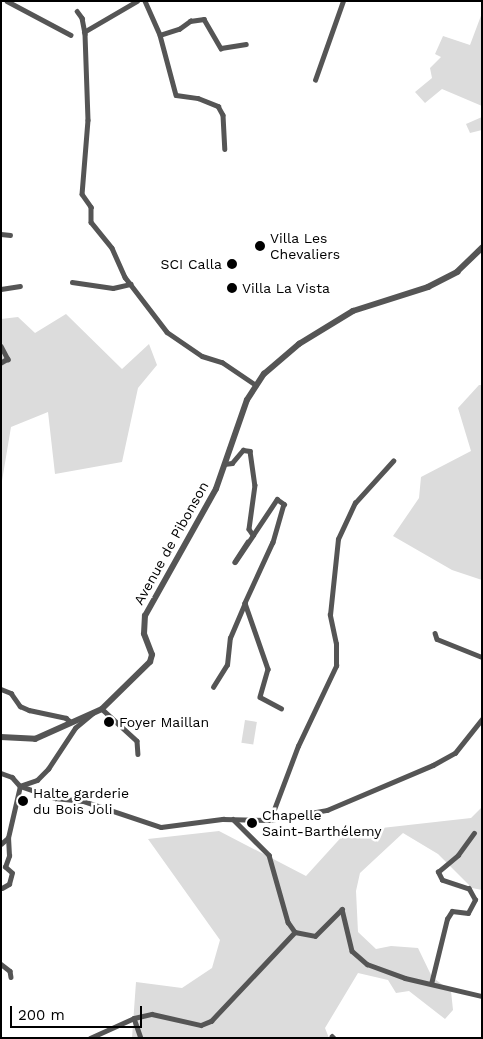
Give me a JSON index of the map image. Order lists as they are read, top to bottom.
{
  "streets": {
    "street": ["Avenue de Pibonson"]
  },
  "places": [
    "Villa Les Chevaliers",
    "SCI Calla",
    "Villa La Vista",
    "Foyer Maillan",
    "Halte garderie du Bois Joli",
    "Chapelle Saint-Barthélemy"
  ],
  "scale_bar": "200 m"
}
